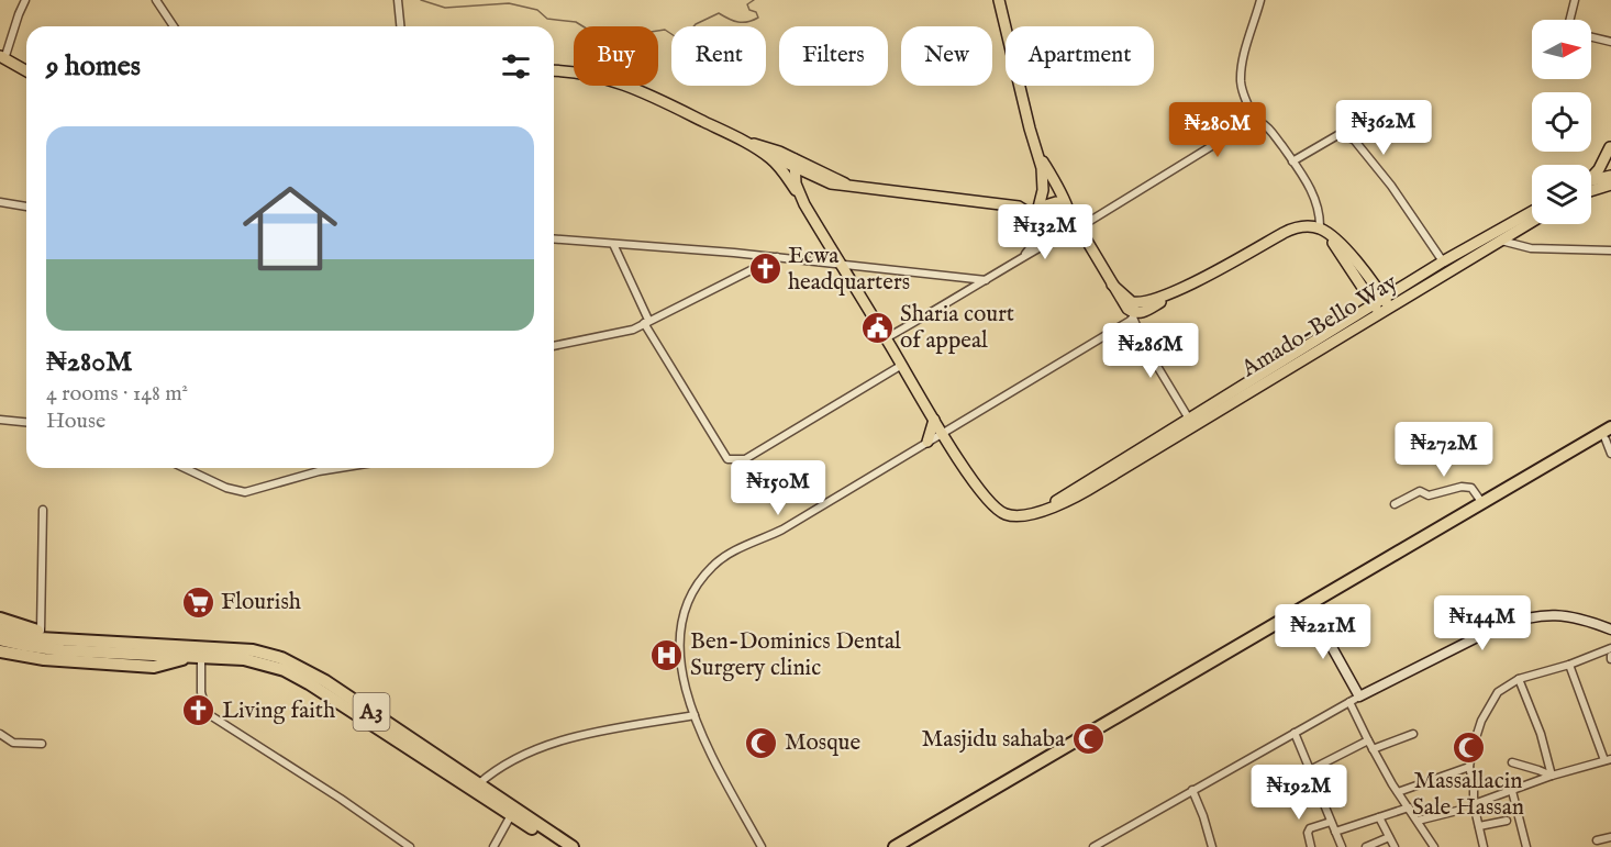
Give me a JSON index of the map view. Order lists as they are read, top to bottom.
{
  "streets": {
    "highway": ["A3"],
    "main road": ["Amado-Bello Way"]
  },
  "places": {
    "church": ["Ecwa headquarters", "Living faith"],
    "public building": ["Sharia court of appeal"],
    "supermarket": ["Flourish"],
    "hospital": ["Ben-Dominics Dental Surgery clinic"],
    "mosque": ["Masjidu sahaba", "Mosque", "Massallacin Sale Hassan"]
  },
  "north": "right",
  "page": {
    "chip": [
      "Buy",
      "Rent",
      "Filters",
      "New",
      "Apartment"
    ],
    "heading": "9 homes",
    "price": [
      "₦362M",
      "₦280M",
      "₦132M",
      "₦286M",
      "₦272M",
      "₦150M",
      "₦144M",
      "₦221M",
      "₦192M"
    ],
    "list": [
      {
        "name": "₦280M",
        "note": "4 rooms · 148 m² · House"
      }
    ]
  }
}
